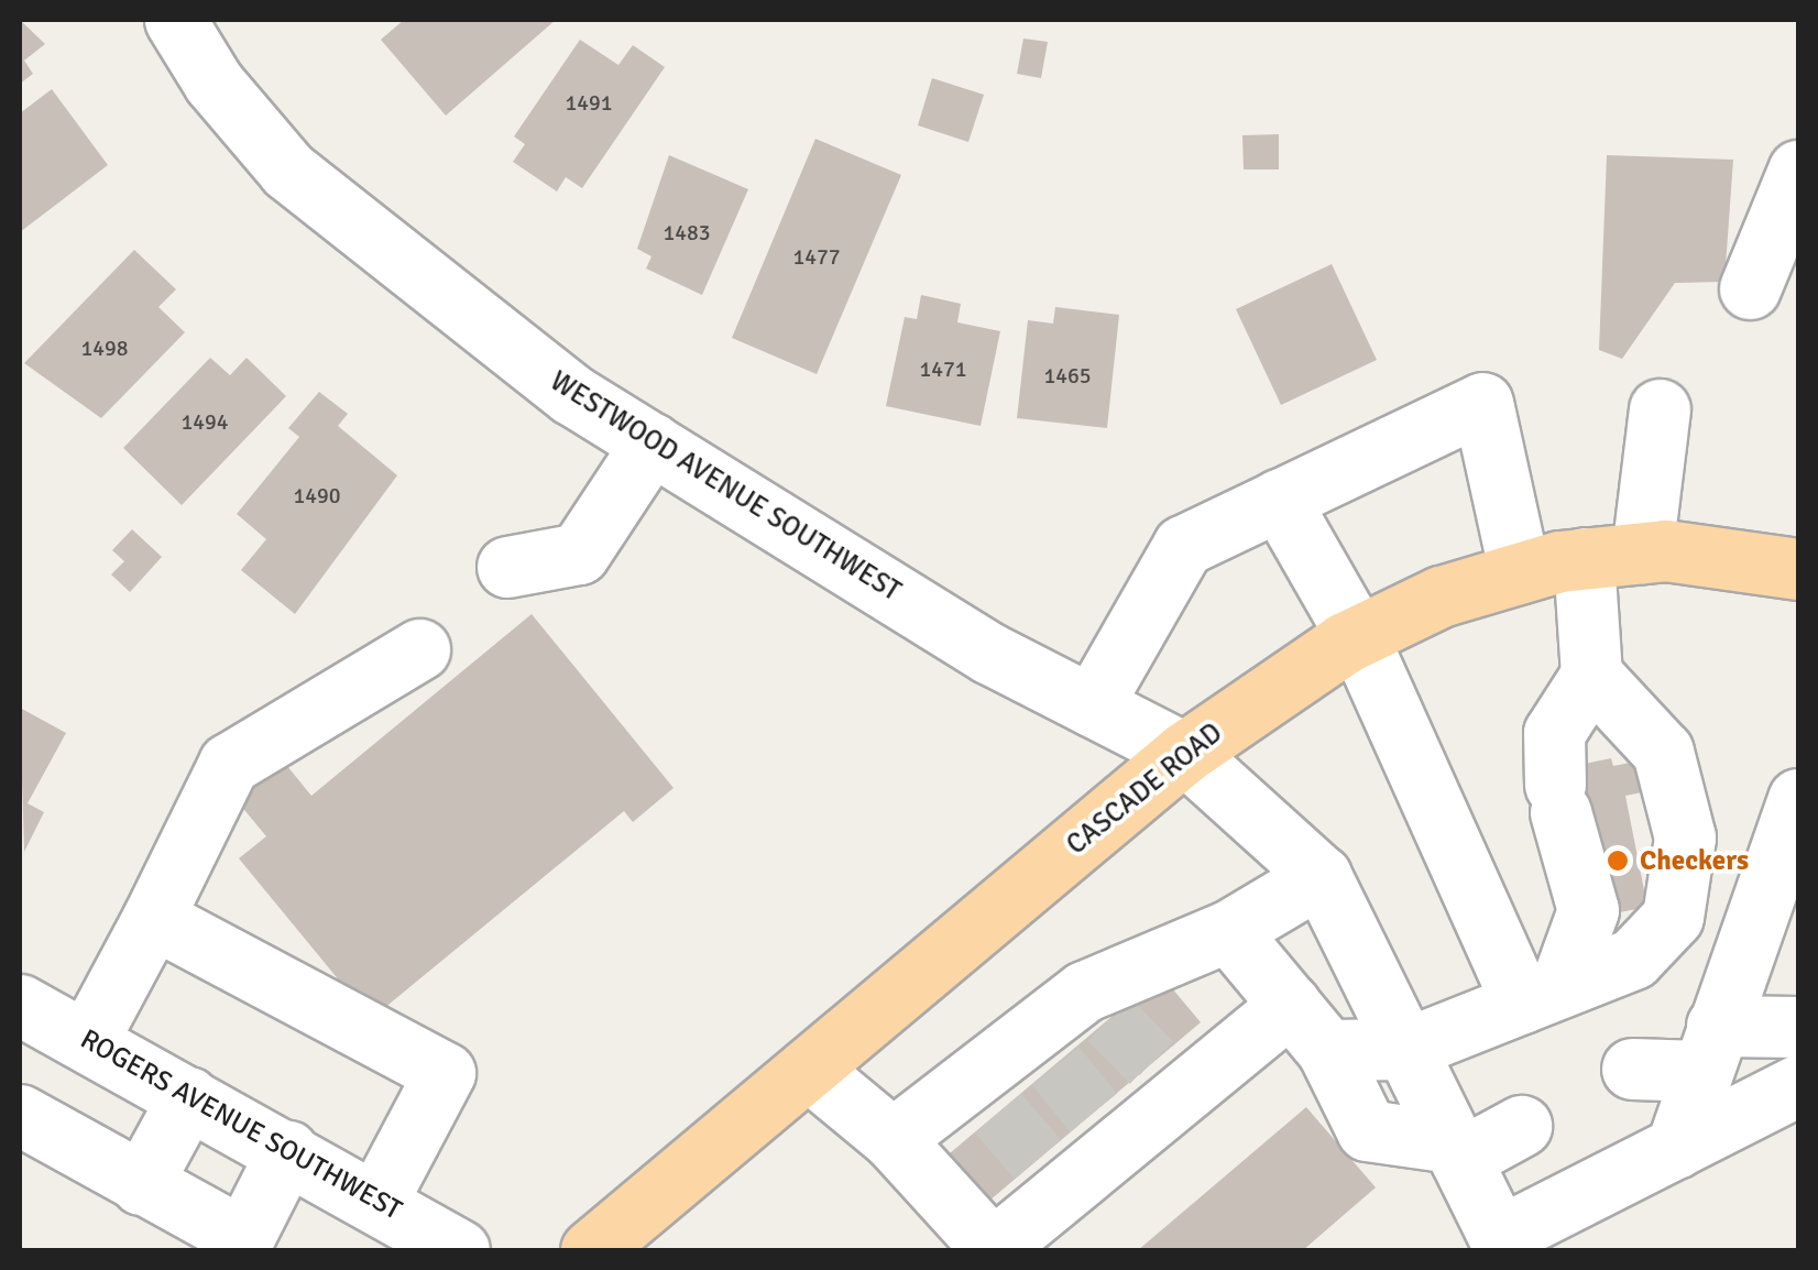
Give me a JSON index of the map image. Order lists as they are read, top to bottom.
{
  "streets": {
    "main road": ["CASCADE ROAD"],
    "street": ["WESTWOOD AVENUE SOUTHWEST", "ROGERS AVENUE SOUTHWEST"]
  },
  "crossings": [
    ["WESTWOOD AVENUE SOUTHWEST", "CASCADE ROAD"]
  ],
  "places": ["Checkers"],
  "house_numbers": [
    "1491",
    "1483",
    "1477",
    "1498",
    "1471",
    "1465",
    "1494",
    "1490"
  ]
}
